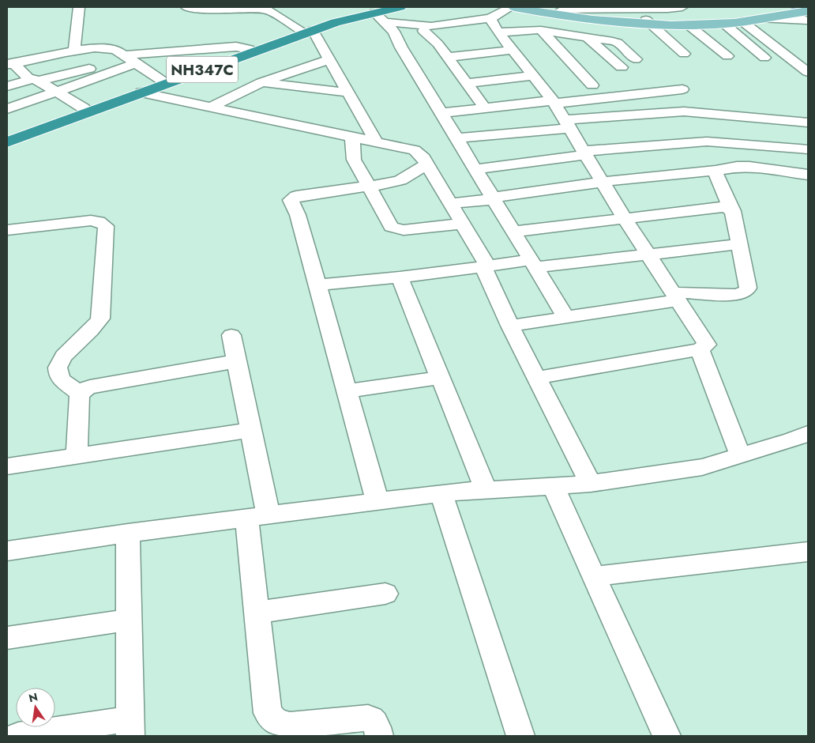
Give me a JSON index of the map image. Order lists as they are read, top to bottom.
{
  "streets": {
    "highway": ["NH347C"]
  },
  "north": "top"
}
